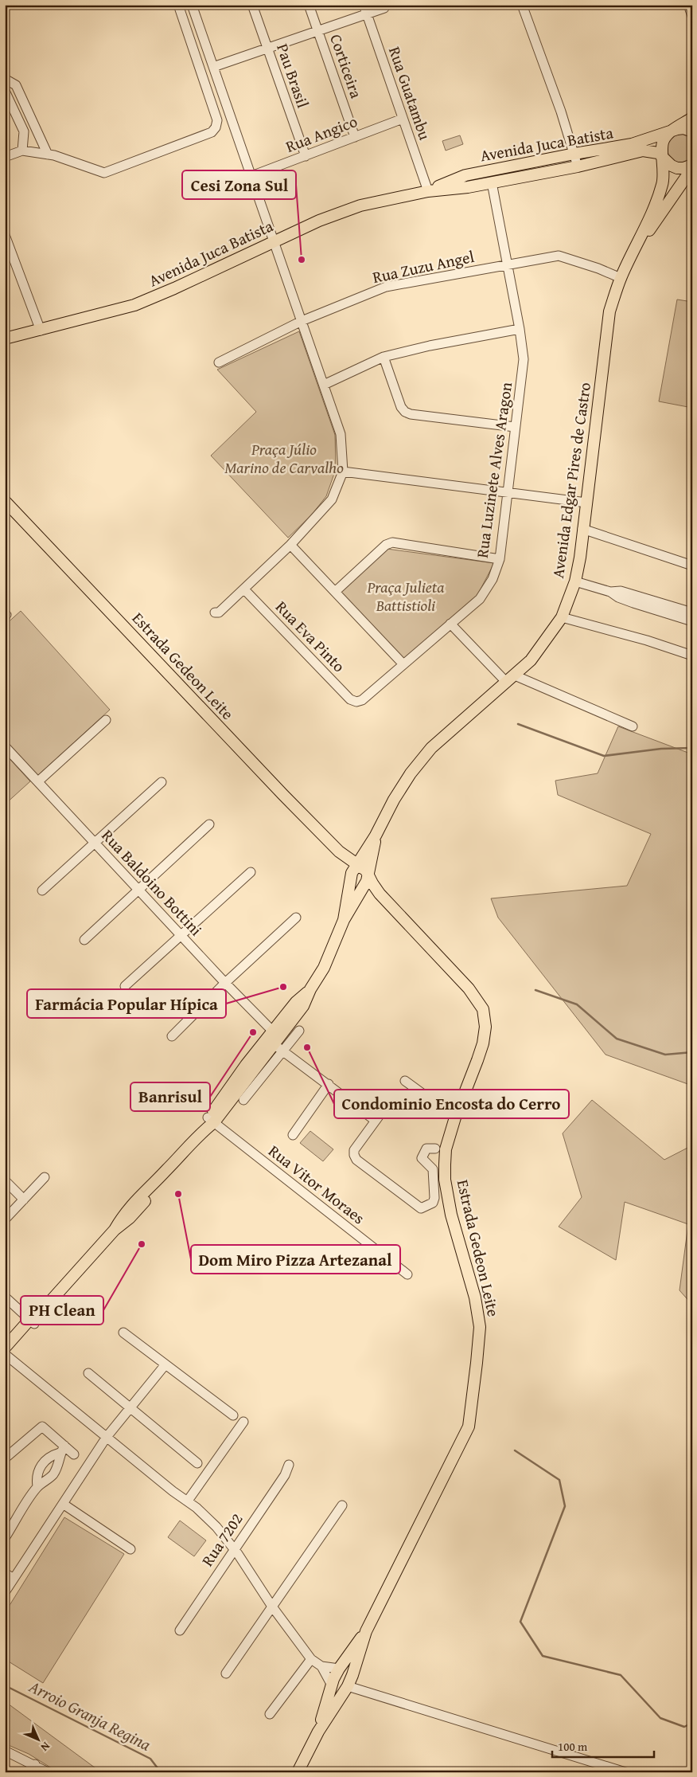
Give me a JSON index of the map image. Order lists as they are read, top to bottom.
{
  "streets": {
    "main road": ["Avenida Juca Batista", "Avenida Edgar Pires de Castro", "Estrada Gedeon Leite"],
    "street": [
      "Corticeira",
      "Pau Brasil",
      "Rua Guatambu",
      "Rua Angico",
      "Rua Zuzu Angel",
      "Rua Luzinete Alves Aragon",
      "Rua Eva Pinto",
      "Rua Baldoino Bottini",
      "Rua Vitor Moraes",
      "Rua 7202"
    ]
  },
  "crossings": [
    ["Corticeira", "Rua Angico"],
    ["Pau Brasil", "Rua Angico"],
    ["Rua Guatambu", "Rua Angico"],
    ["Rua Guatambu", "Avenida Juca Batista"],
    ["Avenida Juca Batista", "Rua Luzinete Alves Aragon"],
    ["Avenida Juca Batista", "Avenida Edgar Pires de Castro"],
    ["Rua Zuzu Angel", "Rua Luzinete Alves Aragon"],
    ["Rua Zuzu Angel", "Avenida Edgar Pires de Castro"],
    ["Rua Luzinete Alves Aragon", "Rua Eva Pinto"],
    ["Avenida Edgar Pires de Castro", "Estrada Gedeon Leite"],
    ["Avenida Edgar Pires de Castro", "Rua Baldoino Bottini"],
    ["Avenida Edgar Pires de Castro", "Rua Vitor Moraes"]
  ],
  "water": ["Arroio Granja Regina"],
  "parks": ["Praça Júlio Marino de Carvalho", "Praça Julieta Battistioli"],
  "places": [
    "Cesi Zona Sul",
    "Farmácia Popular Hípica",
    "Banrisul",
    "Condominio Encosta do Cerro",
    "Dom Miro Pizza Artezanal",
    "PH Clean"
  ],
  "scale_bar": "100 m",
  "north": "bottom right"
}
